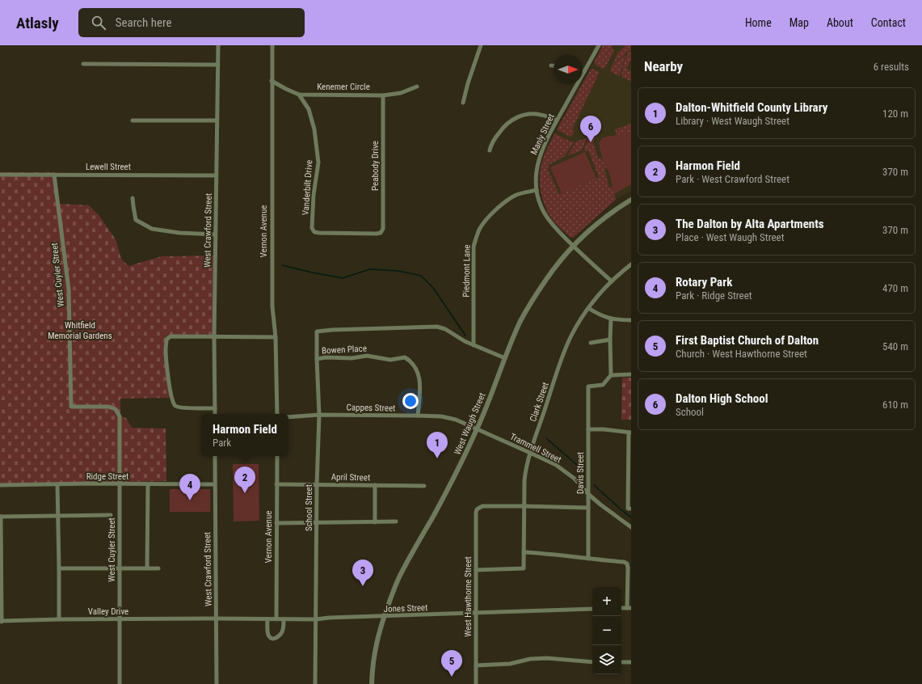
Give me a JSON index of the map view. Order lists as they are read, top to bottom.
{
  "streets": {
    "street": [
      "Kenemer Circle",
      "Manly Street",
      "Peabody Drive",
      "Lewell Street",
      "Vanderbilt Drive",
      "West Crawford Street",
      "Vernon Avenue",
      "Piedmont Lane",
      "West Cuyler Street",
      "Bowen Place",
      "Clark Street",
      "Cappes Street",
      "West Waugh Street",
      "Trammell Street",
      "Davis Street",
      "Ridge Street",
      "April Street",
      "School Street",
      "West Hawthorne Street",
      "Jones Street",
      "Valley Drive"
    ]
  },
  "crossings": [
    ["Kenemer Circle", "Peabody Drive"],
    ["Kenemer Circle", "Vanderbilt Drive"],
    ["Kenemer Circle", "Vernon Avenue"],
    ["Manly Street", "Piedmont Lane"],
    ["Manly Street", "Clark Street"],
    ["Manly Street", "West Waugh Street"],
    ["Peabody Drive", "Vanderbilt Drive"],
    ["Lewell Street", "West Crawford Street"],
    ["Lewell Street", "West Cuyler Street"],
    ["West Crawford Street", "Ridge Street"],
    ["West Crawford Street", "Jones Street"],
    ["West Crawford Street", "Valley Drive"],
    ["Vernon Avenue", "April Street"],
    ["Vernon Avenue", "Jones Street"],
    ["Piedmont Lane", "School Street"],
    ["West Cuyler Street", "Ridge Street"],
    ["West Cuyler Street", "Valley Drive"],
    ["Bowen Place", "Cappes Street"],
    ["Bowen Place", "School Street"],
    ["Clark Street", "Trammell Street"],
    ["Clark Street", "West Hawthorne Street"],
    ["Cappes Street", "Trammell Street"],
    ["Cappes Street", "School Street"],
    ["West Waugh Street", "Trammell Street"],
    ["West Waugh Street", "Jones Street"],
    ["Trammell Street", "Davis Street"],
    ["April Street", "School Street"],
    ["School Street", "Jones Street"],
    ["West Hawthorne Street", "Jones Street"],
    ["Jones Street", "Valley Drive"]
  ],
  "parks": ["Whitfield Memorial Gardens"],
  "north": "right",
  "page": {
    "header": "Atlasly",
    "search": "Search here",
    "nav": [
      "Home",
      "Map",
      "About",
      "Contact"
    ],
    "heading": ["Nearby", "6 results"],
    "list": [
      {
        "mark": "1",
        "name": "Dalton-Whitfield County Library",
        "note": "Library · West Waugh Street",
        "value": "120 m"
      },
      {
        "mark": "2",
        "name": "Harmon Field",
        "note": "Park · West Crawford Street",
        "value": "370 m"
      },
      {
        "mark": "3",
        "name": "The Dalton by Alta Apartments",
        "note": "Place · West Waugh Street",
        "value": "370 m"
      },
      {
        "mark": "4",
        "name": "Rotary Park",
        "note": "Park · Ridge Street",
        "value": "470 m"
      },
      {
        "mark": "5",
        "name": "First Baptist Church of Dalton",
        "note": "Church · West Hawthorne Street",
        "value": "540 m"
      },
      {
        "mark": "6",
        "name": "Dalton High School",
        "note": "School",
        "value": "610 m"
      }
    ],
    "pins": [
      "6",
      "1",
      "2",
      "4",
      "3",
      "5"
    ],
    "popup": ["Harmon Field", "Park"],
    "map_buttons": ["+", "−"]
  }
}
